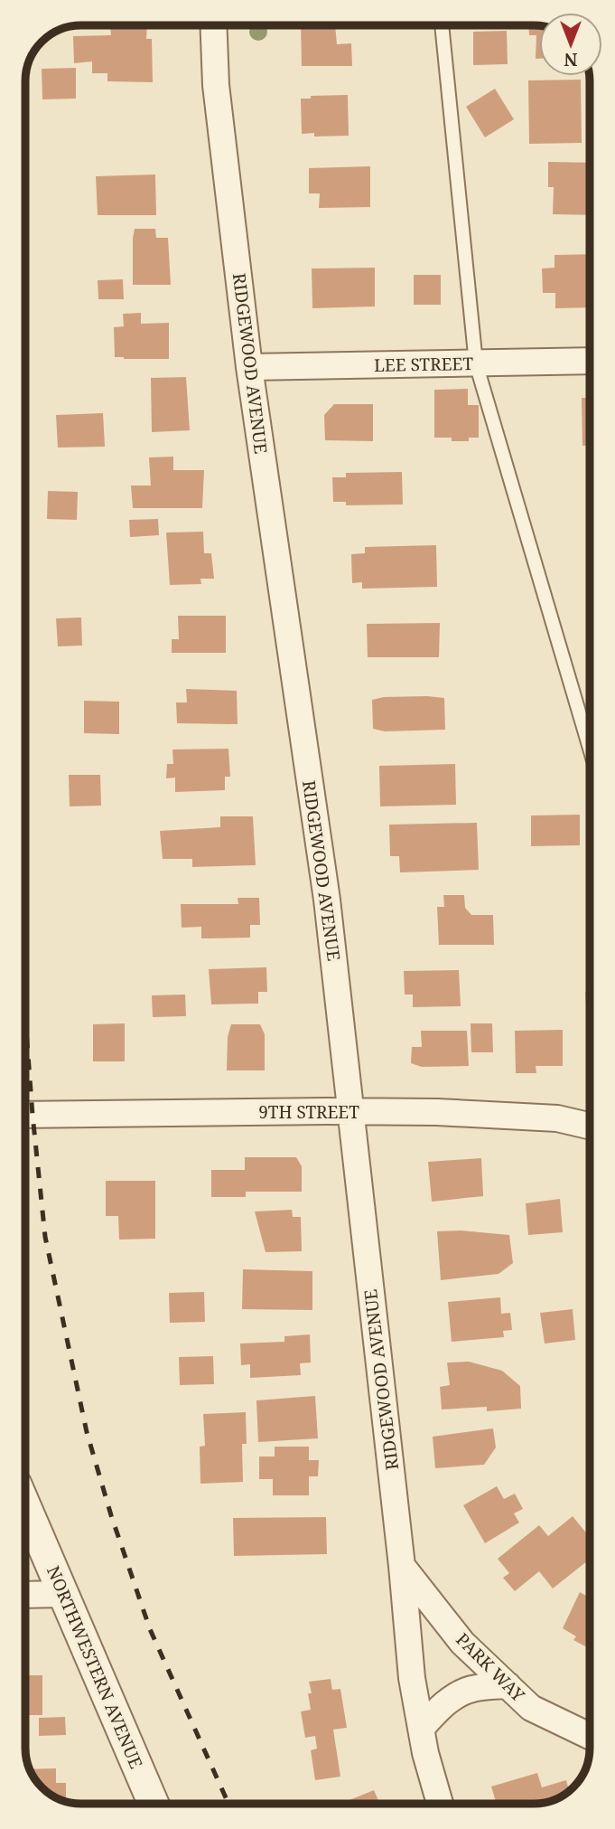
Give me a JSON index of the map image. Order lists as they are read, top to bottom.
{
  "streets": {
    "street": [
      "RIDGEWOOD AVENUE",
      "LEE STREET",
      "9TH STREET",
      "NORTHWESTERN AVENUE",
      "PARK WAY"
    ]
  },
  "crossings": [
    ["RIDGEWOOD AVENUE", "LEE STREET"],
    ["RIDGEWOOD AVENUE", "9TH STREET"],
    ["RIDGEWOOD AVENUE", "PARK WAY"]
  ],
  "north": "bottom"
}
